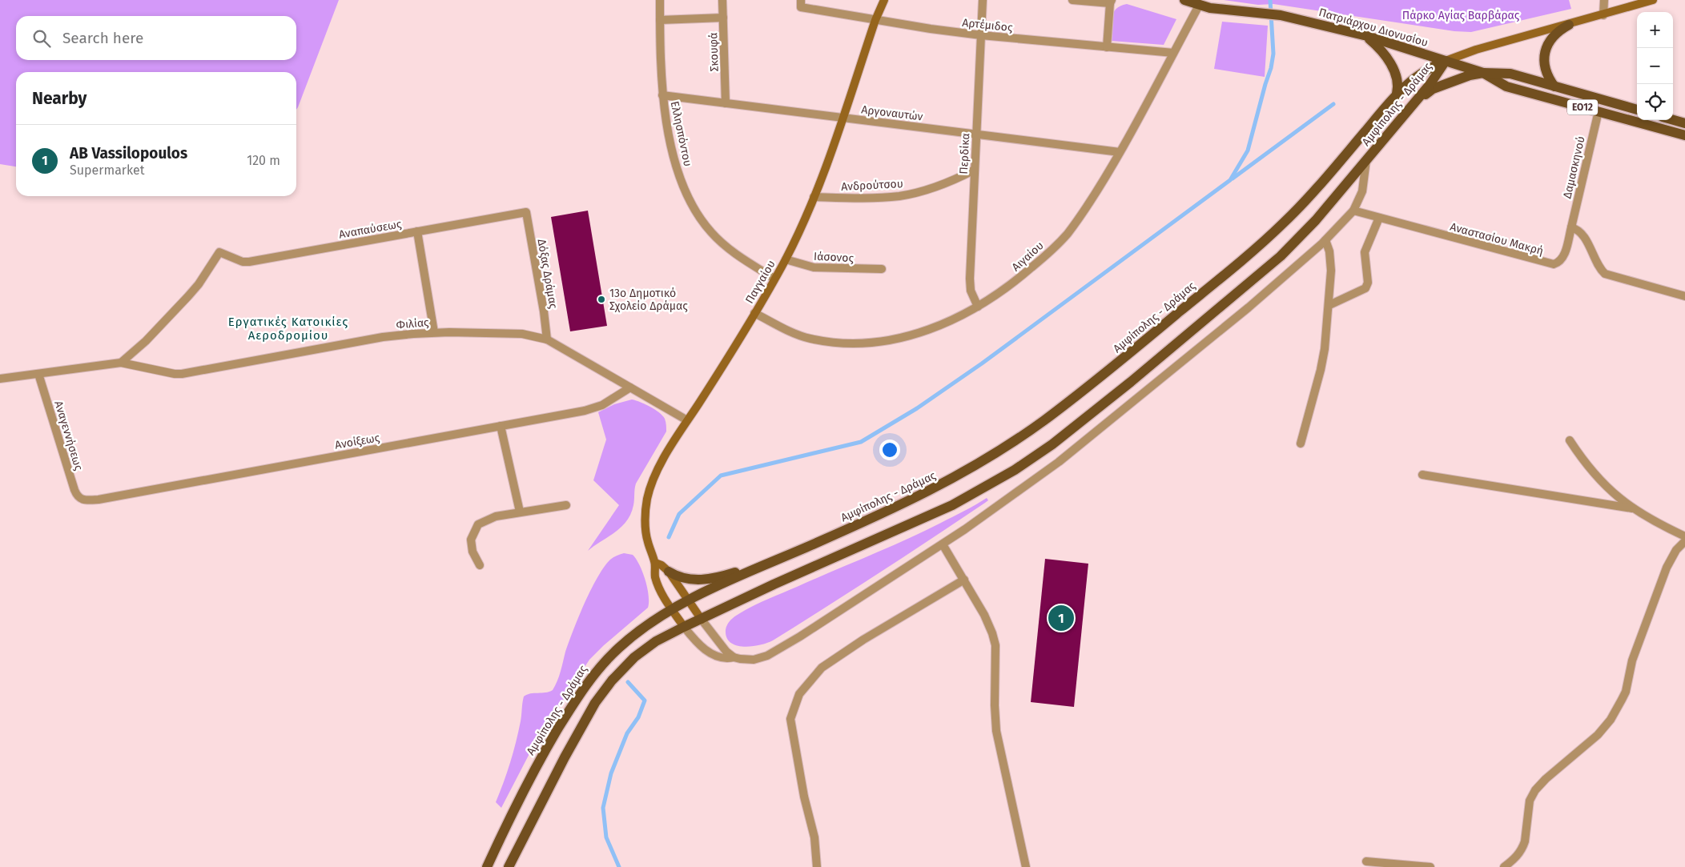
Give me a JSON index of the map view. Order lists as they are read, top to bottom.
{
  "streets": {
    "main road": [
      "Πατριάρχου Διονυσίου",
      "Αμφίπολης - Δράμας",
      "ΕΟ12",
      "Παγγαίου"
    ],
    "street": [
      "Αρτέμιδος",
      "Σκουφά",
      "Αργοναυτών",
      "Ελλησπόντου",
      "Περδίκα",
      "Δαμασκηνού",
      "Ανδρούτσου",
      "Αναπαύσεως",
      "Αναστασίου Μακρή",
      "Αιγαίου",
      "Ιάσονος",
      "Δόξας Δράμας",
      "Φιλίας",
      "Αναγεννήσεως",
      "Ανοίξεως"
    ]
  },
  "crossings": [
    ["Αρτέμιδος", "Περδίκα"],
    ["Αρτέμιδος", "Αιγαίου"],
    ["Αρτέμιδος", "Παγγαίου"],
    ["Πατριάρχου Διονυσίου", "Αμφίπολης - Δράμας"],
    ["Πατριάρχου Διονυσίου", "Δαμασκηνού"],
    ["Πατριάρχου Διονυσίου", "Αιγαίου"],
    ["Σκουφά", "Αργοναυτών"],
    ["Αμφίπολης - Δράμας", "Παγγαίου"],
    ["Αργοναυτών", "Ελλησπόντου"],
    ["Αργοναυτών", "Περδίκα"],
    ["Αργοναυτών", "Αιγαίου"],
    ["Αργοναυτών", "Παγγαίου"],
    ["Ελλησπόντου", "Παγγαίου"],
    ["Περδίκα", "Ανδρούτσου"],
    ["Περδίκα", "Αιγαίου"],
    ["Δαμασκηνού", "Αναστασίου Μακρή"],
    ["Ανδρούτσου", "Παγγαίου"],
    ["Αναπαύσεως", "Δόξας Δράμας"],
    ["Αναπαύσεως", "Φιλίας"],
    ["Αιγαίου", "Παγγαίου"],
    ["Ιάσονος", "Παγγαίου"],
    ["Δόξας Δράμας", "Φιλίας"],
    ["Παγγαίου", "Φιλίας"],
    ["Φιλίας", "Ανοίξεως"],
    ["Αναγεννήσεως", "Ανοίξεως"]
  ],
  "districts": ["Εργατικές Κατοικίες Αεροδρομίου"],
  "parks": ["Πάρκο Αγίας Βαρβάρας"],
  "places": ["13ο Δημοτικό Σχολείο Δράμας"],
  "page": {
    "map_buttons": ["+", "−"],
    "search": "Search here",
    "heading": "Nearby",
    "list": [
      {
        "mark": "1",
        "name": "AB Vassilopoulos",
        "note": "Supermarket",
        "value": "120 m"
      }
    ],
    "pins": "1"
  }
}
